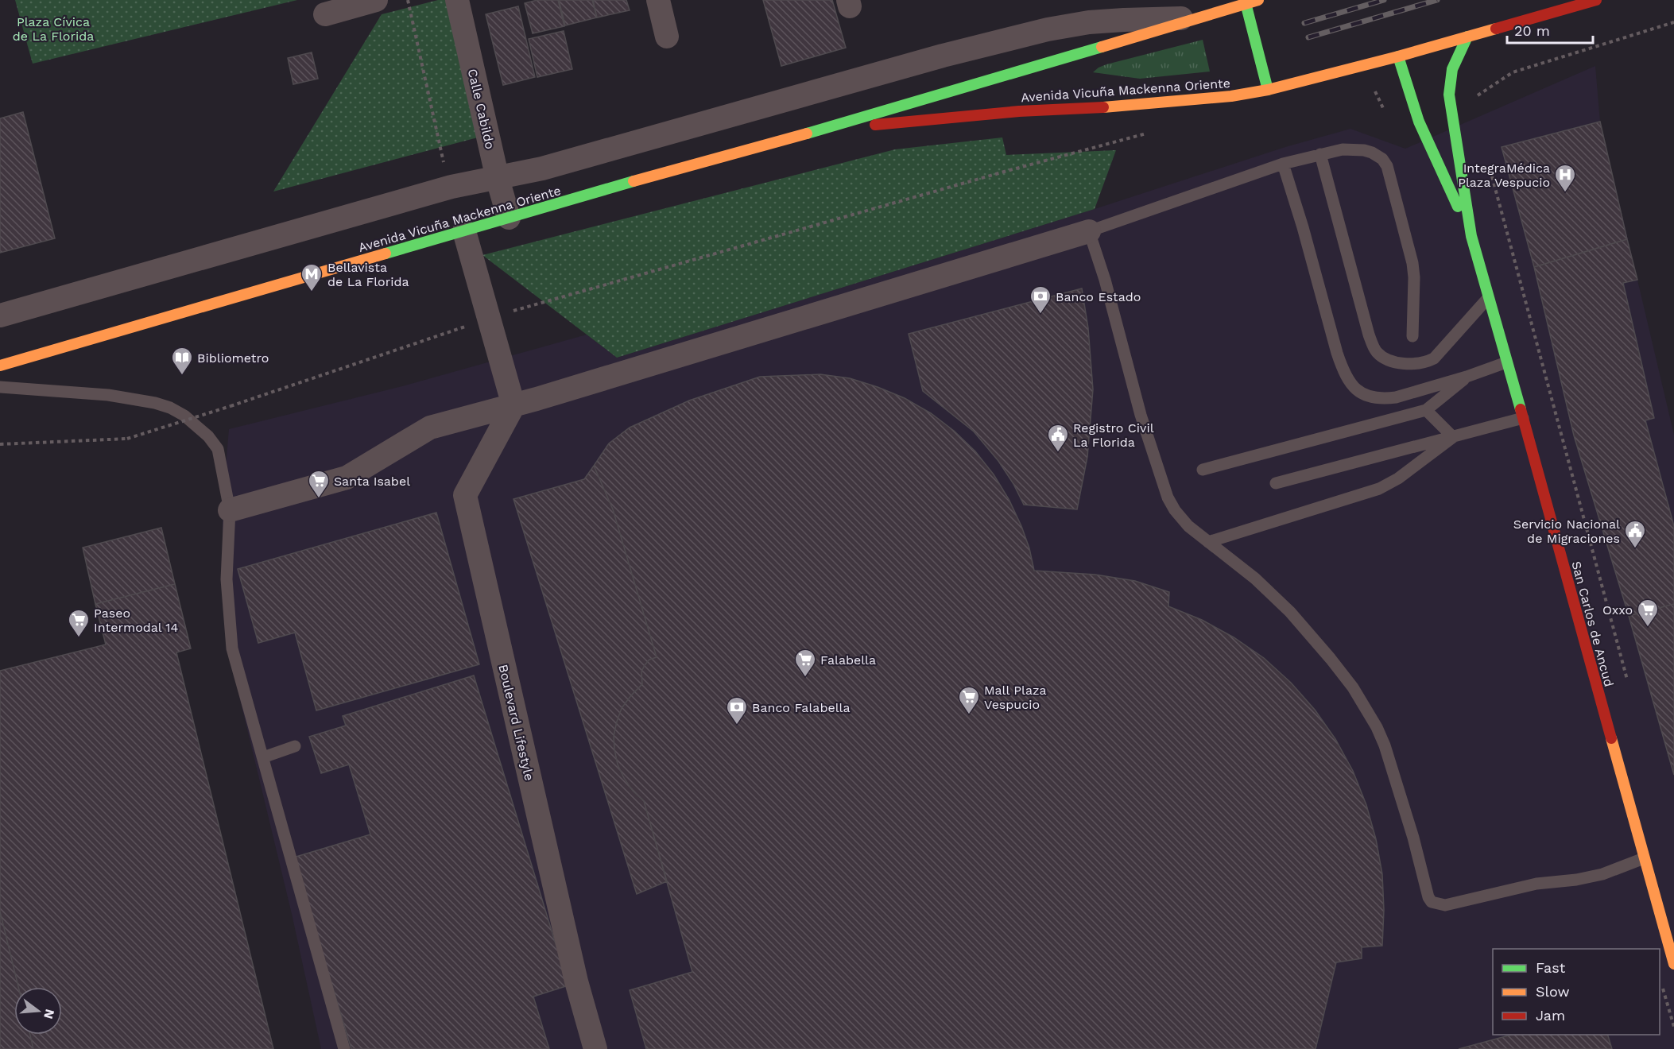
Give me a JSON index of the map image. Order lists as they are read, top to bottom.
{
  "streets": {
    "main road": ["Avenida Vicuña Mackenna Oriente", "San Carlos de Ancud"],
    "street": ["Calle Cabildo", "Boulevard Lifestyle"]
  },
  "crossings": [
    ["Avenida Vicuña Mackenna Oriente", "Calle Cabildo"],
    ["Avenida Vicuña Mackenna Oriente", "San Carlos de Ancud"]
  ],
  "parks": ["Plaza Cívica de La Florida"],
  "places": {
    "hospital": ["IntegraMédica Plaza Vespucio"],
    "metro station": ["Bellavista de La Florida"],
    "bank": ["Banco Estado", "Banco Falabella"],
    "library": ["Bibliometro"],
    "public building": ["Registro Civil La Florida", "Servicio Nacional de Migraciones"],
    "supermarket": [
      "Santa Isabel",
      "Oxxo",
      "Paseo Intermodal 14",
      "Falabella",
      "Mall Plaza Vespucio"
    ]
  },
  "legend": ["Fast", "Slow", "Jam"],
  "scale_bar": "20 m",
  "north": "right"
}
